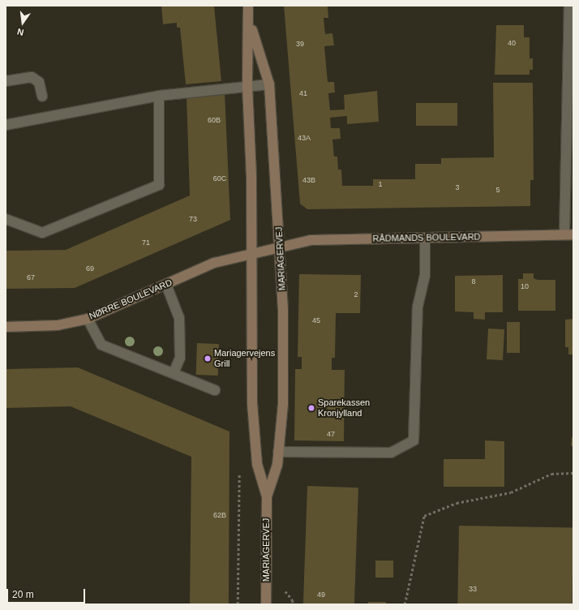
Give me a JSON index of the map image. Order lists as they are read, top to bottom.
{
  "streets": {
    "street": ["RÅDMANDS BOULEVARD", "MARIAGERVEJ", "NØRRE BOULEVARD"]
  },
  "crossings": [
    ["RÅDMANDS BOULEVARD", "MARIAGERVEJ"],
    ["RÅDMANDS BOULEVARD", "NØRRE BOULEVARD"],
    ["MARIAGERVEJ", "NØRRE BOULEVARD"]
  ],
  "places": ["Mariagervejens Grill", "Sparekassen Kronjylland"],
  "house_numbers": [
    "40",
    "39",
    "41",
    "60B",
    "43A",
    "60C",
    "43B",
    "1",
    "3",
    "5",
    "73",
    "71",
    "69",
    "67",
    "8",
    "10",
    "2",
    "45",
    "47",
    "62B",
    "33",
    "49"
  ],
  "scale_bar": "20 m",
  "north": "bottom"
}
